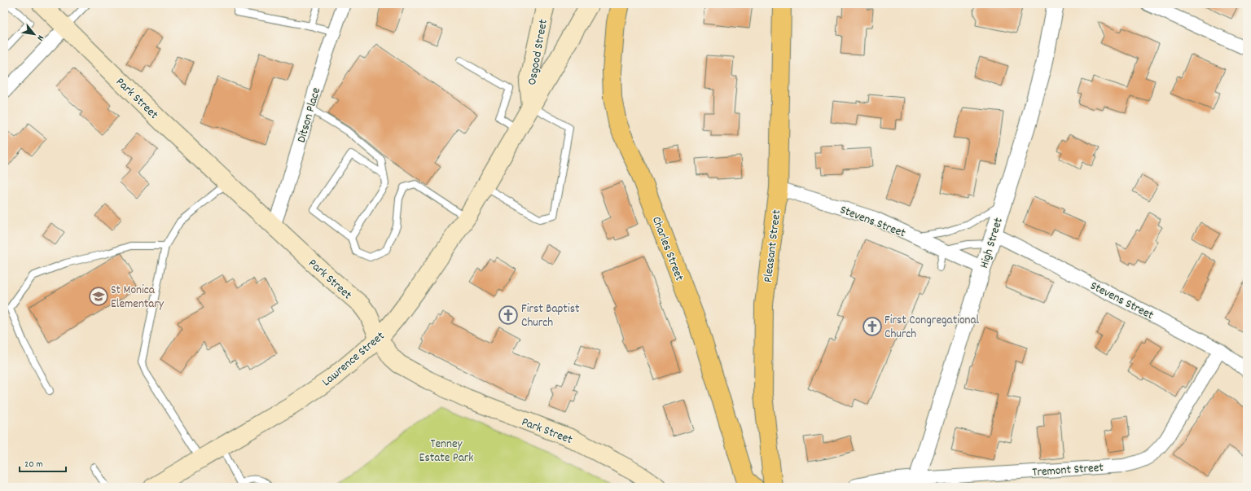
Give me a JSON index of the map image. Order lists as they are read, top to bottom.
{
  "streets": {
    "main road": [
      "Osgood Street",
      "Park Street",
      "Pleasant Street",
      "Charles Street",
      "Lawrence Street"
    ],
    "street": [
      "Ditson Place",
      "Stevens Street",
      "High Street",
      "Tremont Street"
    ]
  },
  "crossings": [
    ["Park Street", "Ditson Place"],
    ["Park Street", "Lawrence Street"],
    ["Stevens Street", "High Street"],
    ["Stevens Street", "Pleasant Street"],
    ["Stevens Street", "Tremont Street"],
    ["High Street", "Tremont Street"]
  ],
  "parks": ["Tenney Estate Park"],
  "places": {
    "school or university": ["St Monica Elementary"],
    "church": ["First Baptist Church", "First Congregational Church"]
  },
  "scale_bar": "20 m",
  "north": "bottom right"
}
